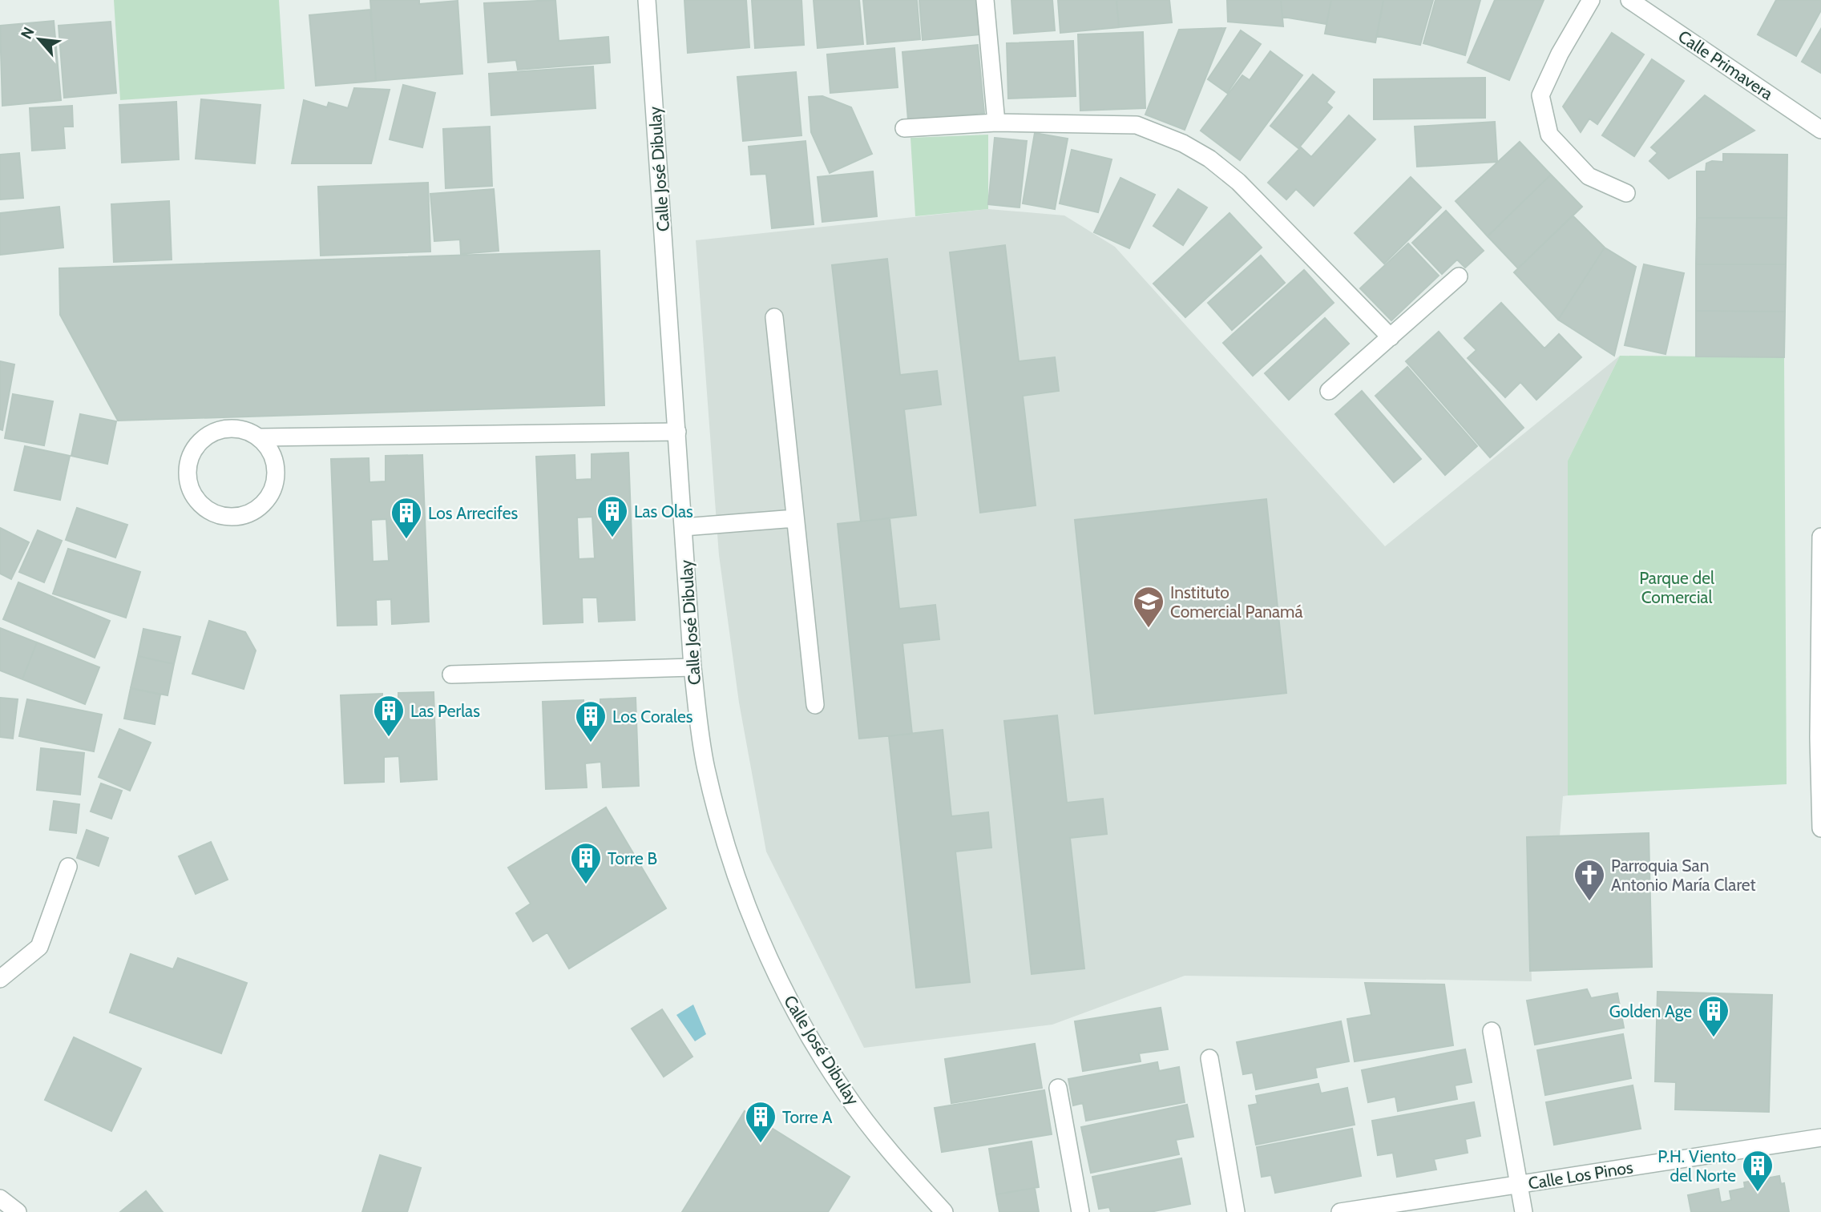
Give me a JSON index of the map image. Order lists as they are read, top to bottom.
{
  "streets": {
    "street": ["Calle Primavera", "Calle José Dibulay", "Calle Los Pinos"]
  },
  "parks": ["Parque del Comercial"],
  "places": {
    "building": [
      "Las Olas",
      "Los Arrecifes",
      "Las Perlas",
      "Los Corales",
      "Torre B",
      "Golden Age",
      "Torre A",
      "P.H. Viento del Norte"
    ],
    "school or university": ["Instituto Comercial Panamá"],
    "church": ["Parroquia San Antonio María Claret"]
  },
  "north": "top left"
}
